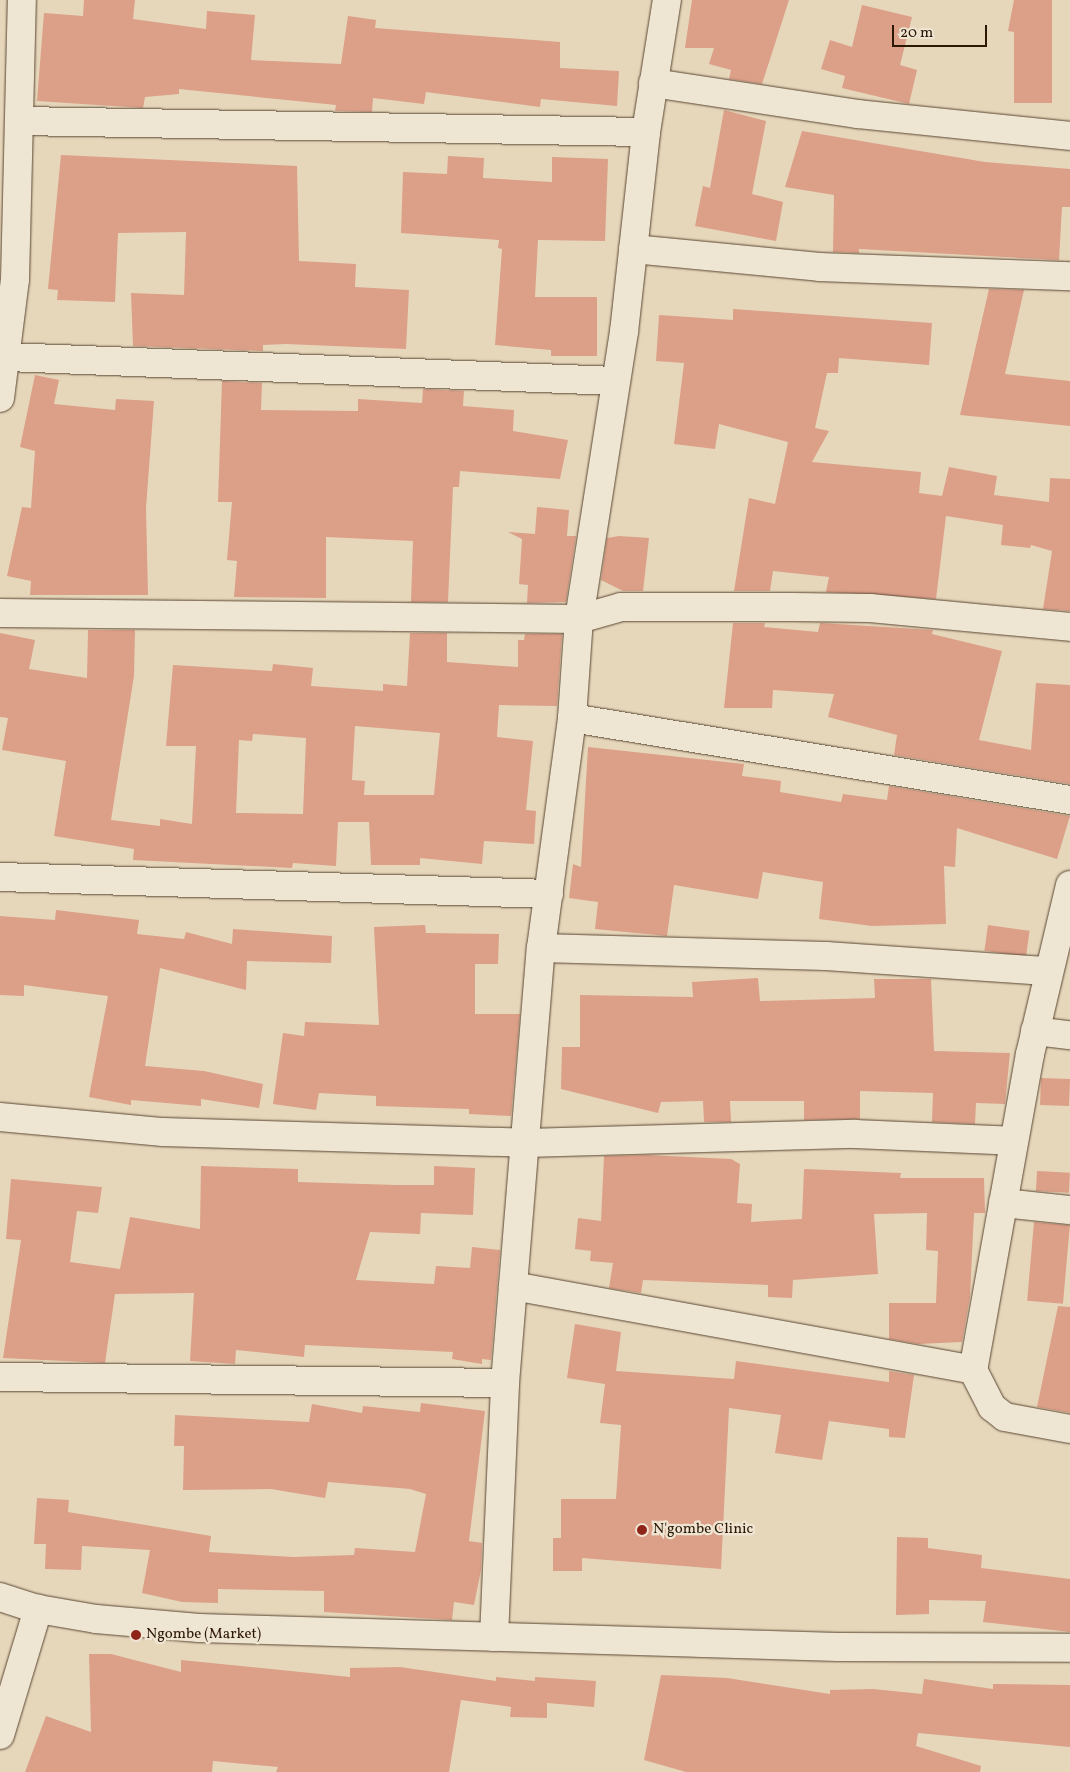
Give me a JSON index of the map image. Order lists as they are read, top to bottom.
{
  "places": ["N'gombe Clinic", "Ngombe (Market)"],
  "scale_bar": "20 m"
}
